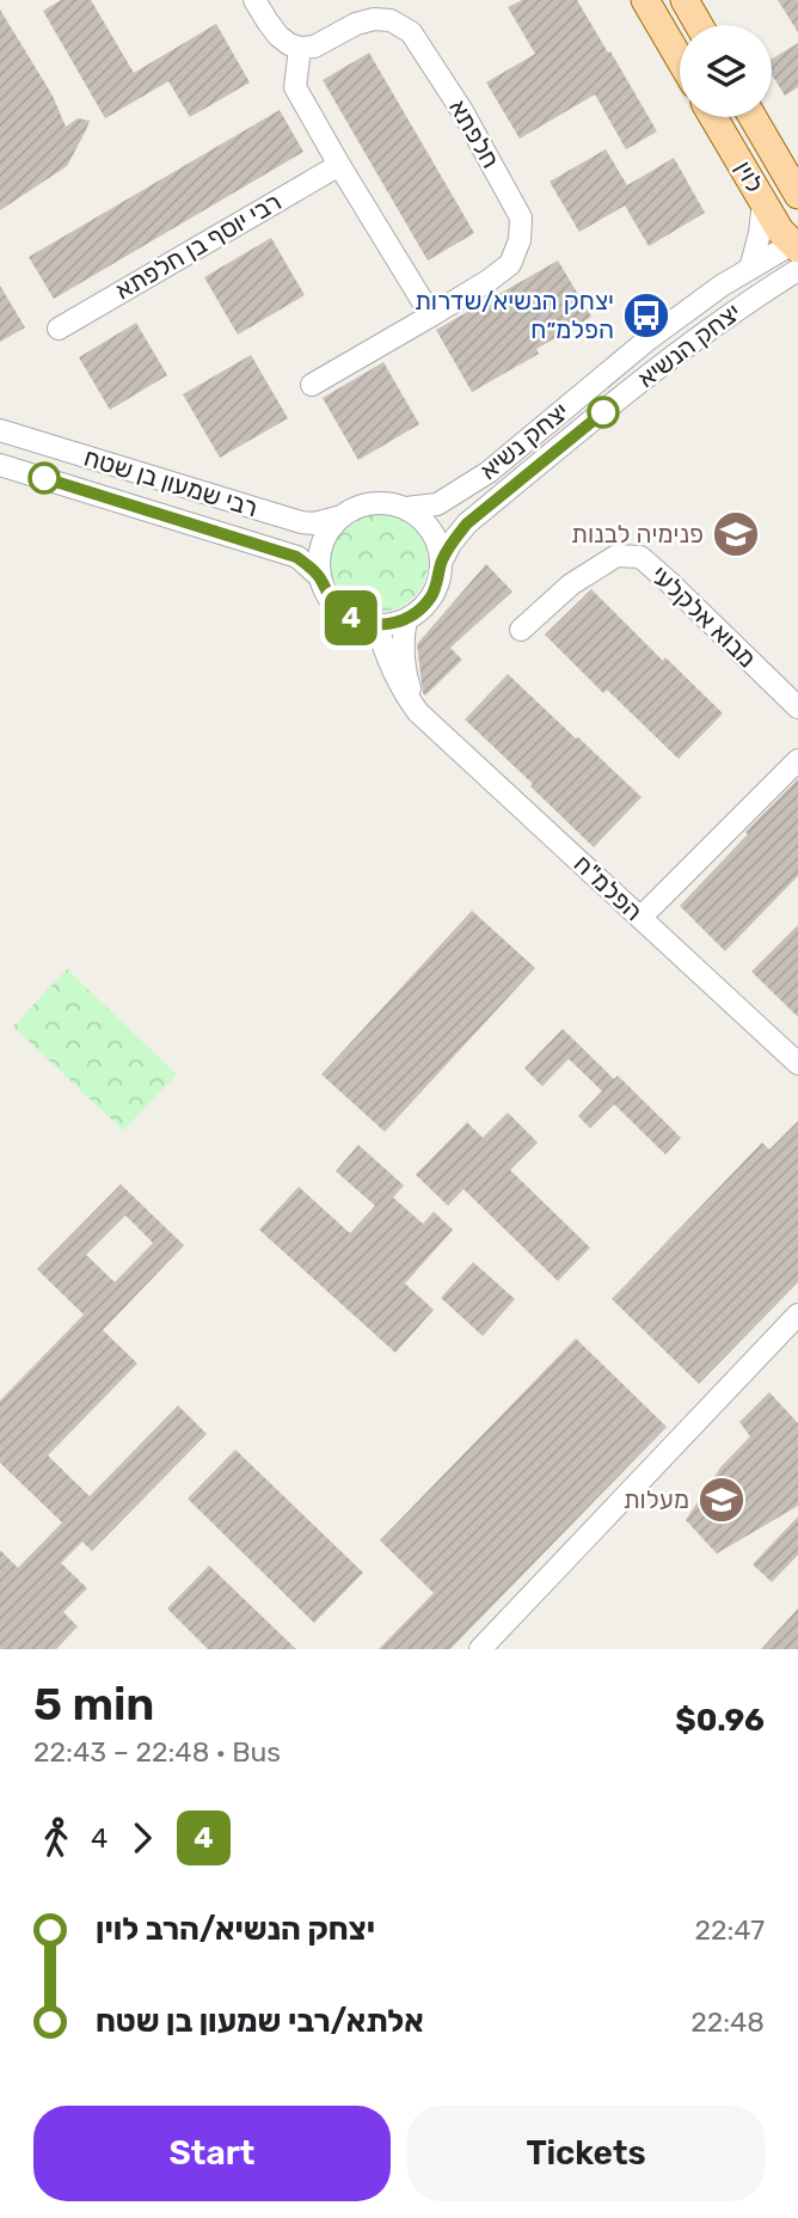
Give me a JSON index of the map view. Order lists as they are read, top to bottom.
{
  "streets": {
    "main road": ["לוין"],
    "street": [
      "חלפתא",
      "רבי יוסף בן חלפתא",
      "יצחק הנשיא",
      "יצחק נשיא",
      "רבי שמעון בן שטח",
      "מבוא אלקלעי",
      "הפלמ\"ח"
    ]
  },
  "crossings": [
    ["לוין", "יצחק הנשיא"],
    ["לוין", "יצחק נשיא"],
    ["יצחק הנשיא", "יצחק נשיא"],
    ["יצחק הנשיא", "רבי שמעון בן שטח"],
    ["יצחק הנשיא", "הפלמ\"ח"],
    ["יצחק נשיא", "רבי שמעון בן שטח"],
    ["יצחק נשיא", "הפלמ\"ח"],
    ["רבי שמעון בן שטח", "הפלמ\"ח"]
  ],
  "places": {
    "bus stop": ["יצחק הנשיא/שדרות הפלמ״ח"],
    "school or university": ["פנימיה לבנות", "מעלות"]
  },
  "lines": ["bus line 4"],
  "page": {
    "on_map": "4",
    "heading": ["5 min", "22:43 – 22:48 · Bus", "$0.96"],
    "legs": ["4", "4"],
    "list": [
      {
        "name": "יצחק הנשיא/הרב לוין",
        "value": "22:47"
      },
      {
        "name": "אלתא/רבי שמעון בן שטח",
        "value": "22:48"
      }
    ],
    "buttons": ["Start", "Tickets"]
  }
}
